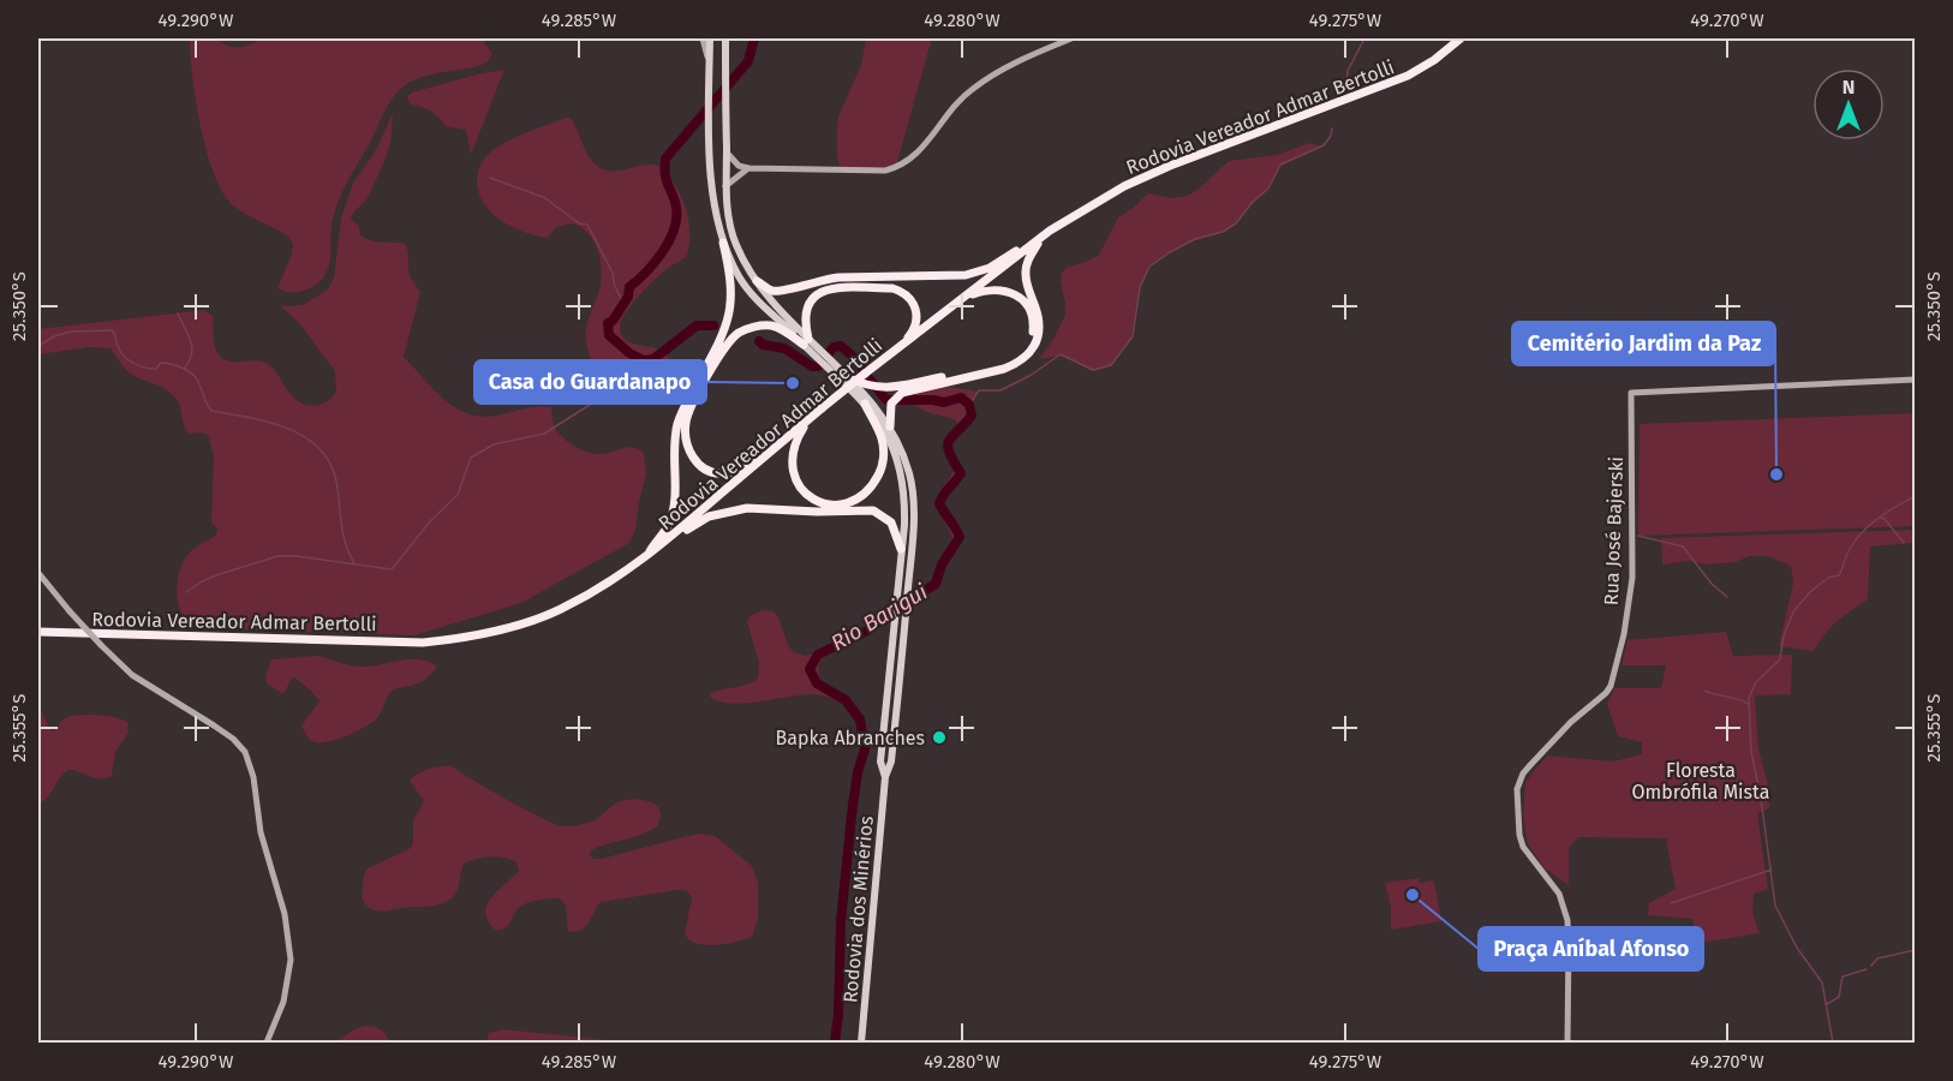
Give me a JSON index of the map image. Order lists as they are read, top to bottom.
{
  "streets": {
    "highway": ["Rodovia Vereador Admar Bertolli"],
    "main road": ["Rua José Bajerski", "Rodovia dos Minérios"]
  },
  "water": ["Rio Barigui"],
  "parks": ["Floresta Ombrófila Mista"],
  "places": [
    "Casa do Guardanapo",
    "Cemitério Jardim da Paz",
    "Bapka Abranches",
    "Praça Aníbal Afonso"
  ],
  "north": "top",
  "coordinates": [
    "49.290°W",
    "49.285°W",
    "49.280°W",
    "49.275°W",
    "49.270°W",
    "25.350°S",
    "25.355°S"
  ]
}
